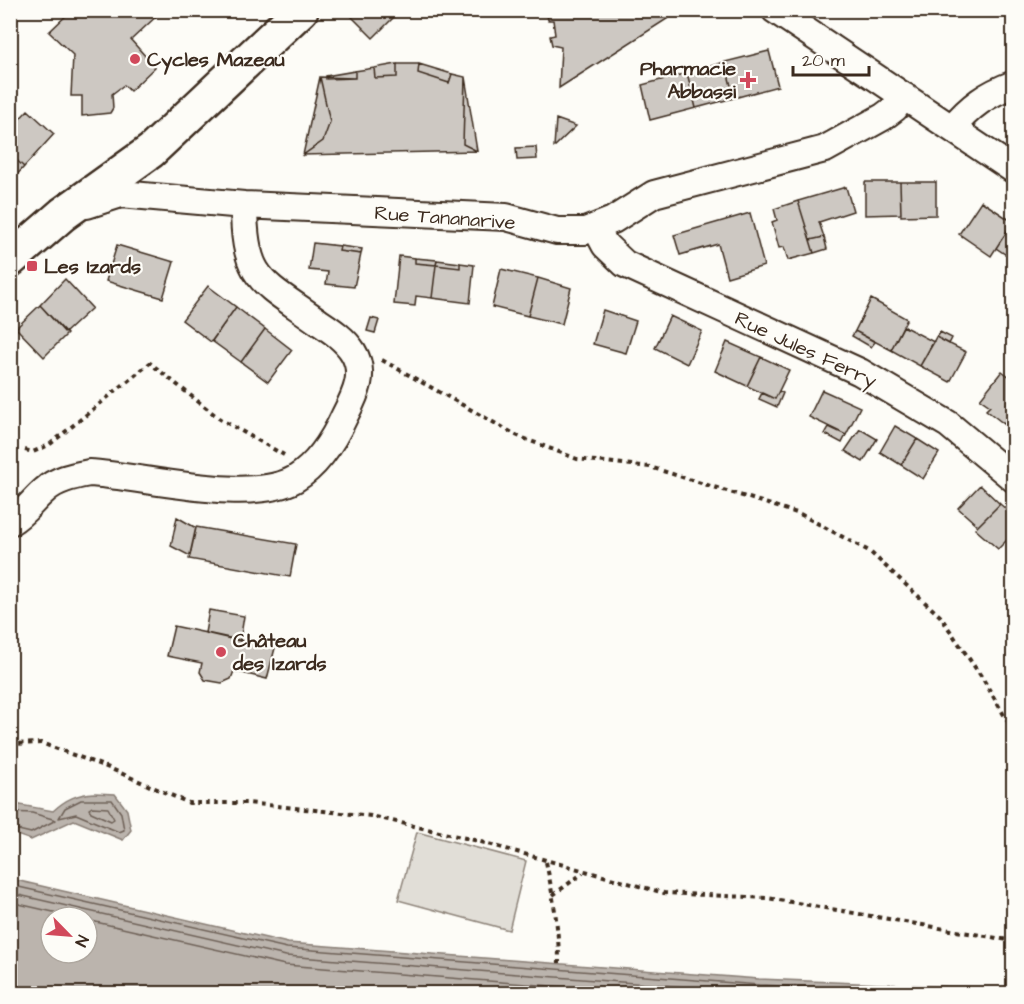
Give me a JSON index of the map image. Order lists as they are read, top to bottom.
{
  "streets": {
    "street": ["Rue Tananarive", "Rue Jules Ferry"]
  },
  "crossings": [
    ["Rue Tananarive", "Rue Jules Ferry"]
  ],
  "places": {
    "other": ["Cycles Mazeau", "Château des Izards"],
    "health": ["Pharmacie Abbassi"],
    "transit": ["Les Izards"]
  },
  "scale_bar": "20 m",
  "north": "bottom right"
}
